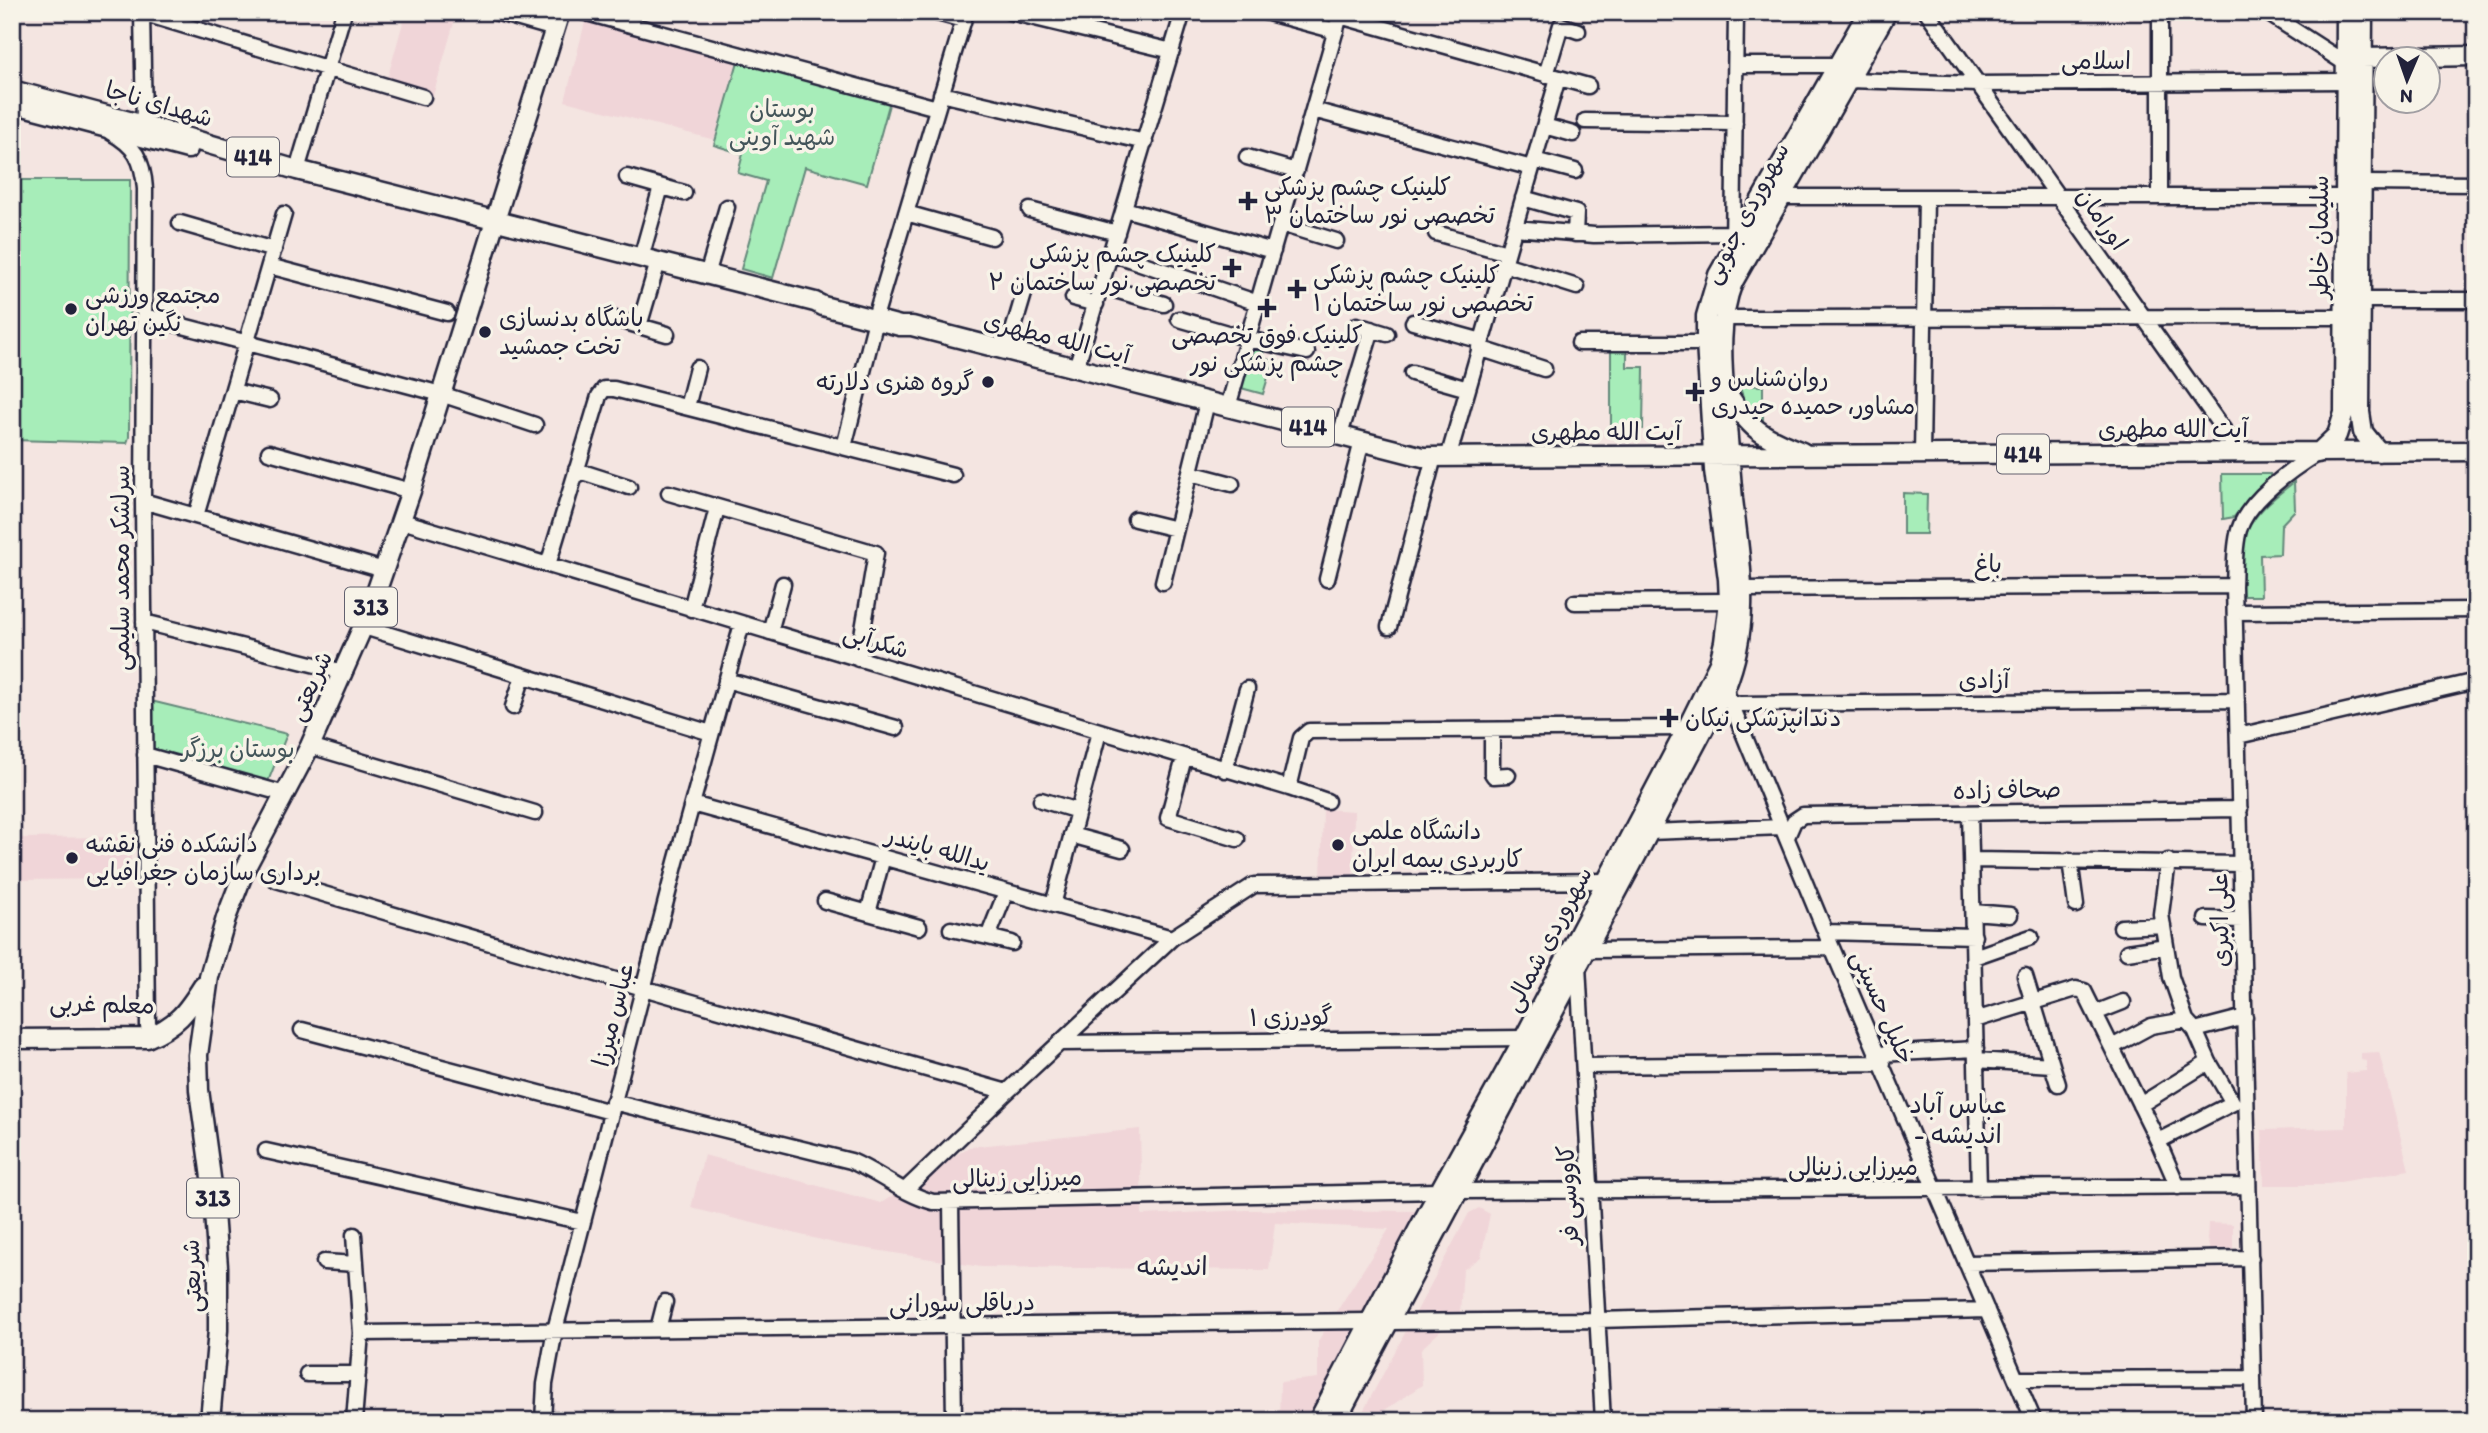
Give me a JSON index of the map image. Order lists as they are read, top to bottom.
{
  "streets": {
    "main road": [
      "شهدای ناجا",
      "414",
      "سهروردی جنوبی",
      "سلیمان خاطر",
      "آیت الله مطهری",
      "313",
      "شریعتی",
      "سهروردی شمالی",
      "معلم غربی"
    ],
    "street": [
      "اسلامی",
      "اورامان",
      "باغ",
      "سرلشکر محمد سلیمی",
      "شکرآبی",
      "آزادی",
      "صحاف زاده",
      "یدالله بایندر",
      "علی‌ اکبری",
      "خلیل حسینی",
      "عباس میرزا",
      "گودرزی ۱",
      "میرزایی زینالی",
      "کاووسی فر",
      "دریاقلی سورانی"
    ]
  },
  "crossings": [
    ["اسلامی", "سهروردی جنوبی"],
    ["اسلامی", "اورامان"],
    ["اسلامی", "سلیمان خاطر"],
    ["شهدای ناجا", "آیت الله مطهری"],
    ["شهدای ناجا", "313"],
    ["شهدای ناجا", "شریعتی"],
    ["414", "سلیمان خاطر"],
    ["414", "آیت الله مطهری"],
    ["414", "علی‌ اکبری"],
    ["سهروردی جنوبی", "آیت الله مطهری"],
    ["سهروردی جنوبی", "سهروردی شمالی"],
    ["اورامان", "آیت الله مطهری"],
    ["سلیمان خاطر", "آیت الله مطهری"],
    ["سلیمان خاطر", "علی‌ اکبری"],
    ["آیت الله مطهری", "313"],
    ["آیت الله مطهری", "شریعتی"],
    ["آیت الله مطهری", "علی‌ اکبری"],
    ["آیت الله مطهری", "سهروردی شمالی"],
    ["باغ", "علی‌ اکبری"],
    ["باغ", "سهروردی شمالی"],
    ["سرلشکر محمد سلیمی", "معلم غربی"],
    ["313", "شریعتی"],
    ["شکرآبی", "شریعتی"],
    ["شکرآبی", "عباس میرزا"],
    ["آزادی", "علی‌ اکبری"],
    ["آزادی", "سهروردی شمالی"],
    ["آزادی", "خلیل حسینی"],
    ["صحاف زاده", "علی‌ اکبری"],
    ["یدالله بایندر", "عباس میرزا"],
    ["علی‌ اکبری", "میرزایی زینالی"],
    ["سهروردی شمالی", "خلیل حسینی"],
    ["سهروردی شمالی", "گودرزی ۱"],
    ["سهروردی شمالی", "میرزایی زینالی"],
    ["سهروردی شمالی", "کاووسی فر"],
    ["سهروردی شمالی", "دریاقلی سورانی"],
    ["خلیل حسینی", "میرزایی زینالی"],
    ["عباس میرزا", "میرزایی زینالی"],
    ["عباس میرزا", "دریاقلی سورانی"],
    ["میرزایی زینالی", "کاووسی فر"]
  ],
  "districts": ["عباس آباد - اندیشه", "اندیشه"],
  "parks": ["بوستان شهید آوینی", "بوستان برزگر"],
  "places": {
    "health": [
      "کلینیک چشم پزشکی تخصصی نور ساختمان ۳",
      "کلینیک چشم پزشکی تخصصی نور ساختمان ۲",
      "کلینیک چشم پزشکی تخصصی نور ساختمان ۱",
      "کلینیک فوق تخصصی چشم پزشکی نور",
      "روان‌شناس و مشاور، حمیده حیدری",
      "دندانپزشکی نیکان"
    ],
    "other": [
      "مجتمع ورزشی نگین تهران",
      "باشگاه بدنسازى تخت جمشيد",
      "گروه هنری دلارته",
      "دانشگاه علمی کاربردی بیمه ایران",
      "دانشکده فنی نقشه برداری سازمان جغرافیایی"
    ]
  },
  "north": "bottom"
}
